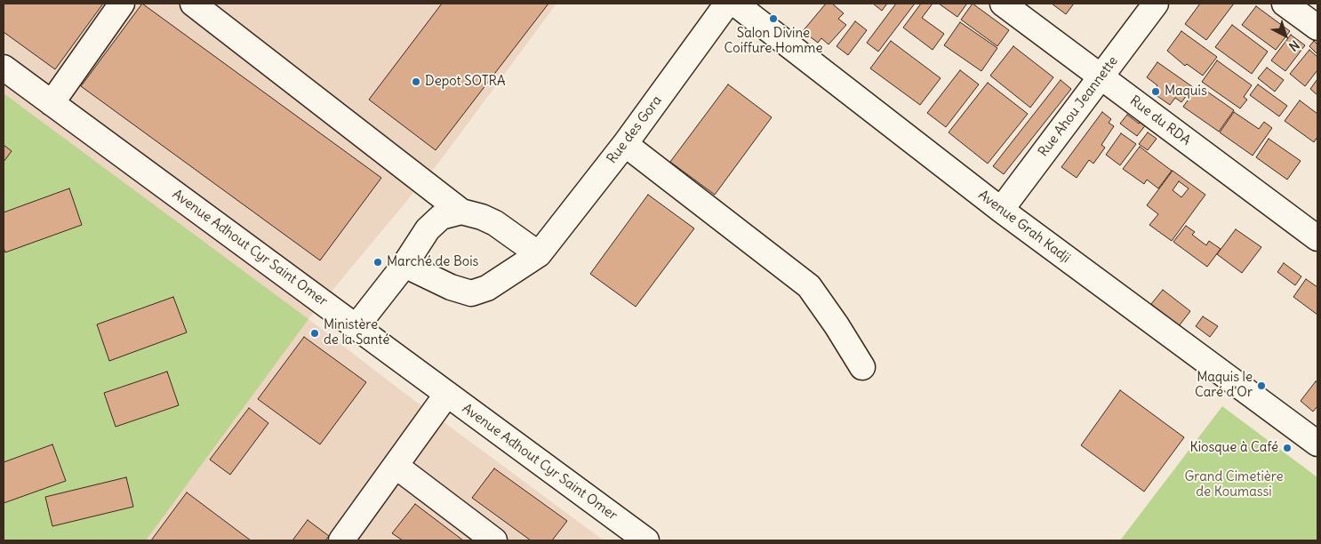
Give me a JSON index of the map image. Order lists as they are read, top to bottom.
{
  "streets": {
    "street": [
      "Rue Ahou Jeannette",
      "Rue du RDA",
      "Rue des Gora",
      "Avenue Grah Kadji",
      "Avenue Adhout Cyr Saint Omer"
    ]
  },
  "crossings": [
    ["Rue Ahou Jeannette", "Rue du RDA"],
    ["Rue Ahou Jeannette", "Avenue Grah Kadji"]
  ],
  "parks": ["Grand Cimetière de Koumassi"],
  "places": [
    "Salon Divine Coiffure Homme",
    "Depot SOTRA",
    "Maquis",
    "Marché de Bois",
    "Ministère de la Santé",
    "Maquis le Caré d'Or",
    "Kiosque à Café"
  ],
  "north": "bottom right"
}
